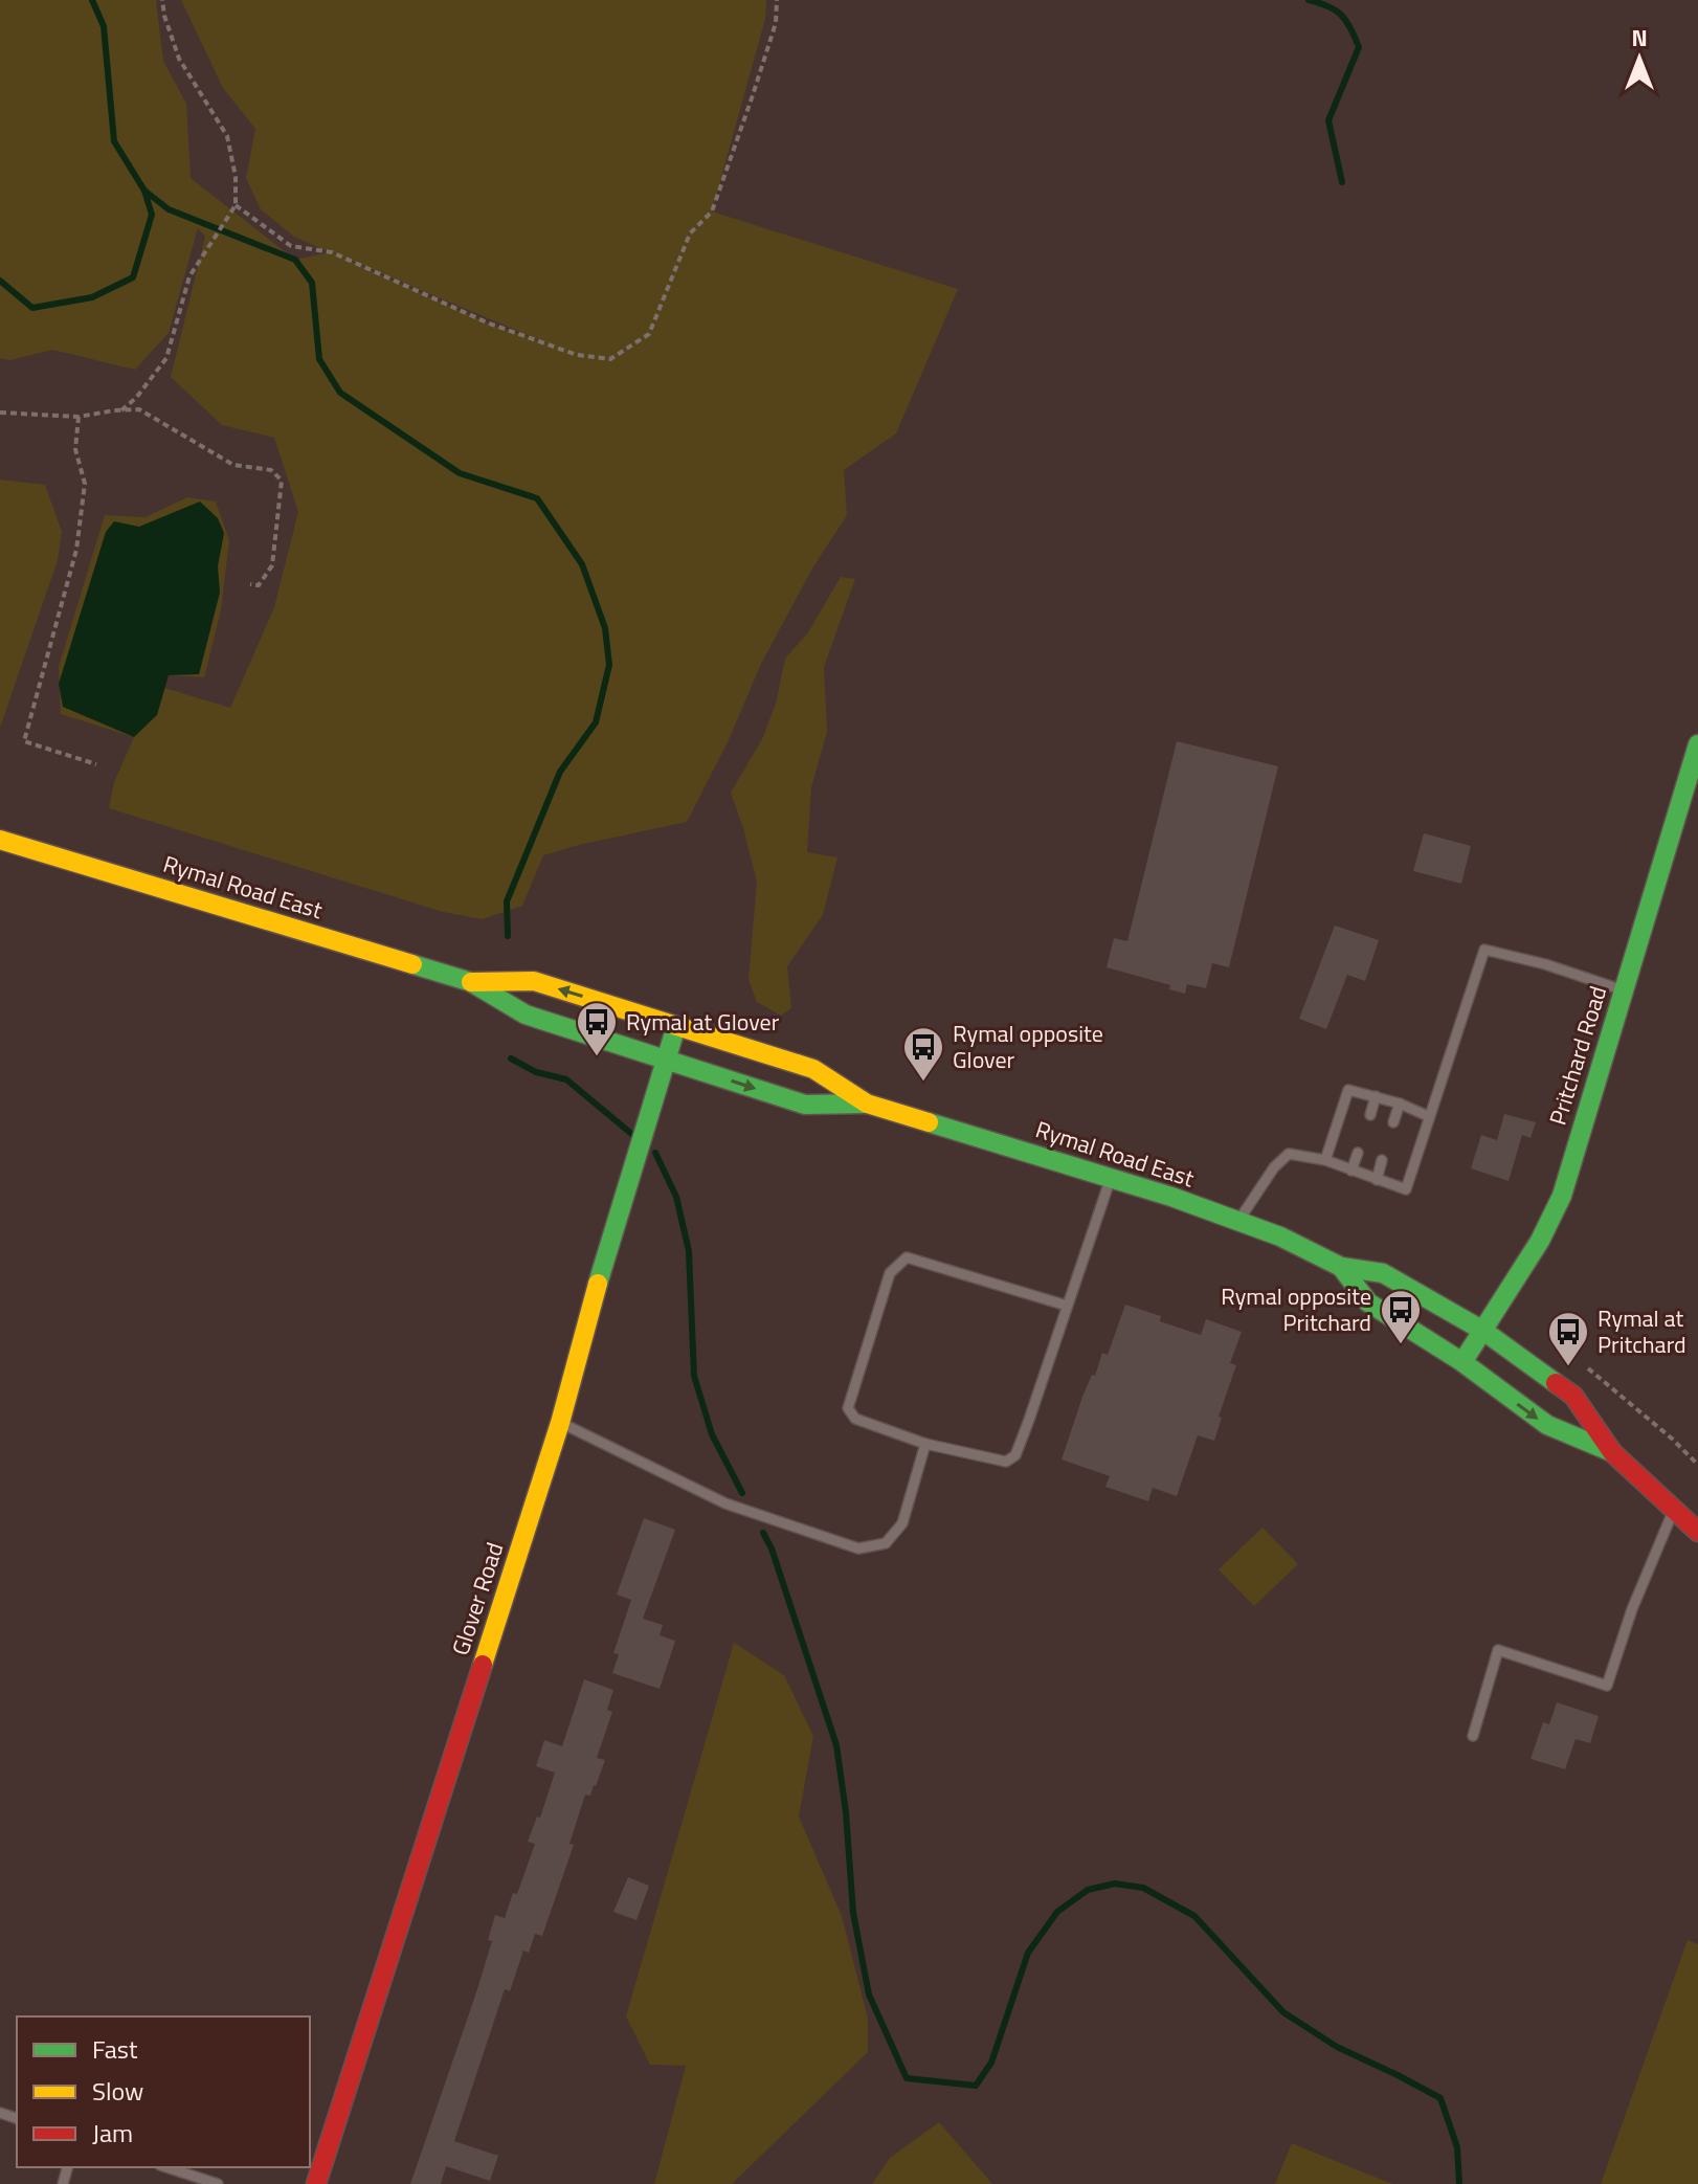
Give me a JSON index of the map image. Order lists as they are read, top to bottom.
{
  "streets": {
    "main road": ["Rymal Road East", "Pritchard Road", "Glover Road"]
  },
  "crossings": [
    ["Rymal Road East", "Pritchard Road"],
    ["Rymal Road East", "Glover Road"]
  ],
  "places": {
    "bus stop": [
      "Rymal at Glover",
      "Rymal opposite Glover",
      "Rymal opposite Pritchard",
      "Rymal at Pritchard"
    ]
  },
  "legend": ["Fast", "Slow", "Jam"],
  "north": "top"
}
